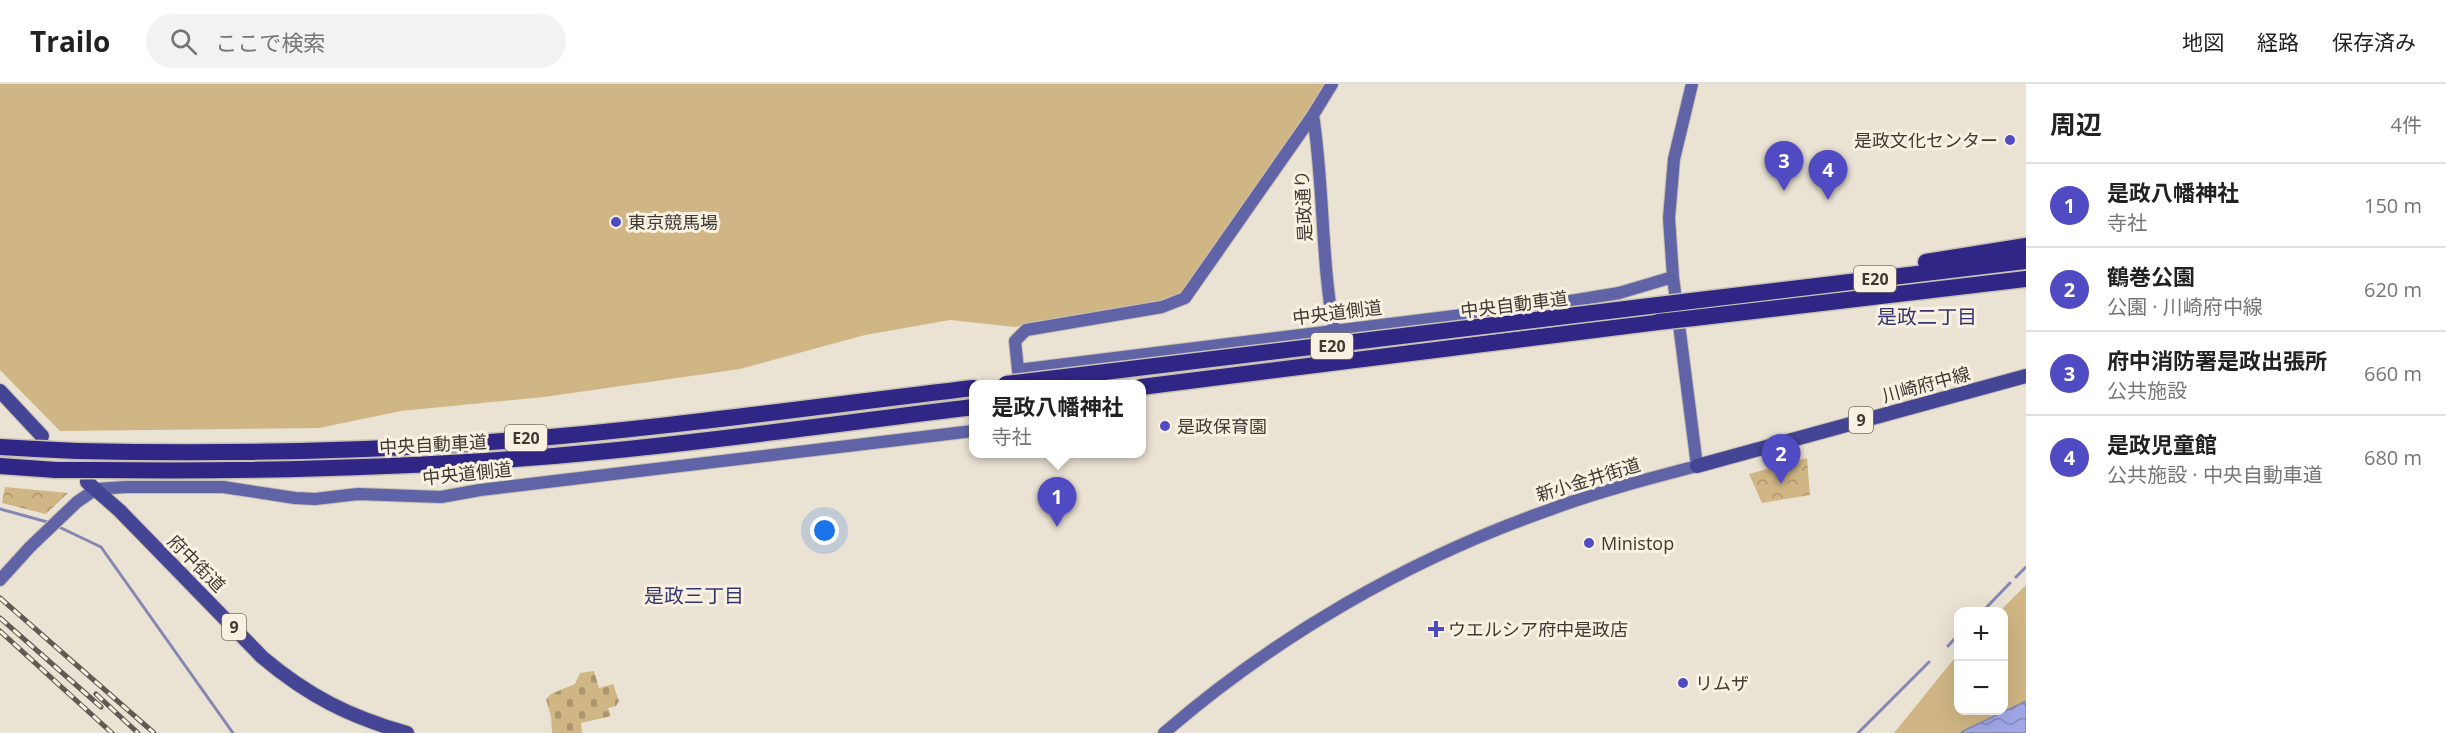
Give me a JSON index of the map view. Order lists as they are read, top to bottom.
{
  "streets": {
    "highway": ["E20", "中央自動車道"],
    "main road": ["川崎府中線", "9", "府中街道"],
    "street": ["是政通り", "中央道側道", "新小金井街道"]
  },
  "crossings": [
    ["是政通り", "中央道側道"],
    ["中央道側道", "府中街道"],
    ["川崎府中線", "新小金井街道"]
  ],
  "districts": ["是政二丁目", "是政三丁目"],
  "places": {
    "other": [
      "是政文化センター",
      "東京競馬場",
      "是政保育園",
      "Ministop",
      "リムザ"
    ],
    "health": ["ウエルシア府中是政店"]
  },
  "page": {
    "header": "Trailo",
    "search": "ここで検索",
    "nav": ["地図", "経路", "保存済み"],
    "heading": ["周辺", "4件"],
    "pins": [
      "3",
      "4",
      "2",
      "1"
    ],
    "list": [
      {
        "mark": "1",
        "name": "是政八幡神社",
        "note": "寺社",
        "value": "150 m"
      },
      {
        "mark": "2",
        "name": "鶴巻公園",
        "note": "公園 · 川崎府中線",
        "value": "620 m"
      },
      {
        "mark": "3",
        "name": "府中消防署是政出張所",
        "note": "公共施設",
        "value": "660 m"
      },
      {
        "mark": "4",
        "name": "是政児童館",
        "note": "公共施設 · 中央自動車道",
        "value": "680 m"
      }
    ],
    "popup": ["是政八幡神社", "寺社"],
    "map_buttons": ["+", "−"]
  }
}
